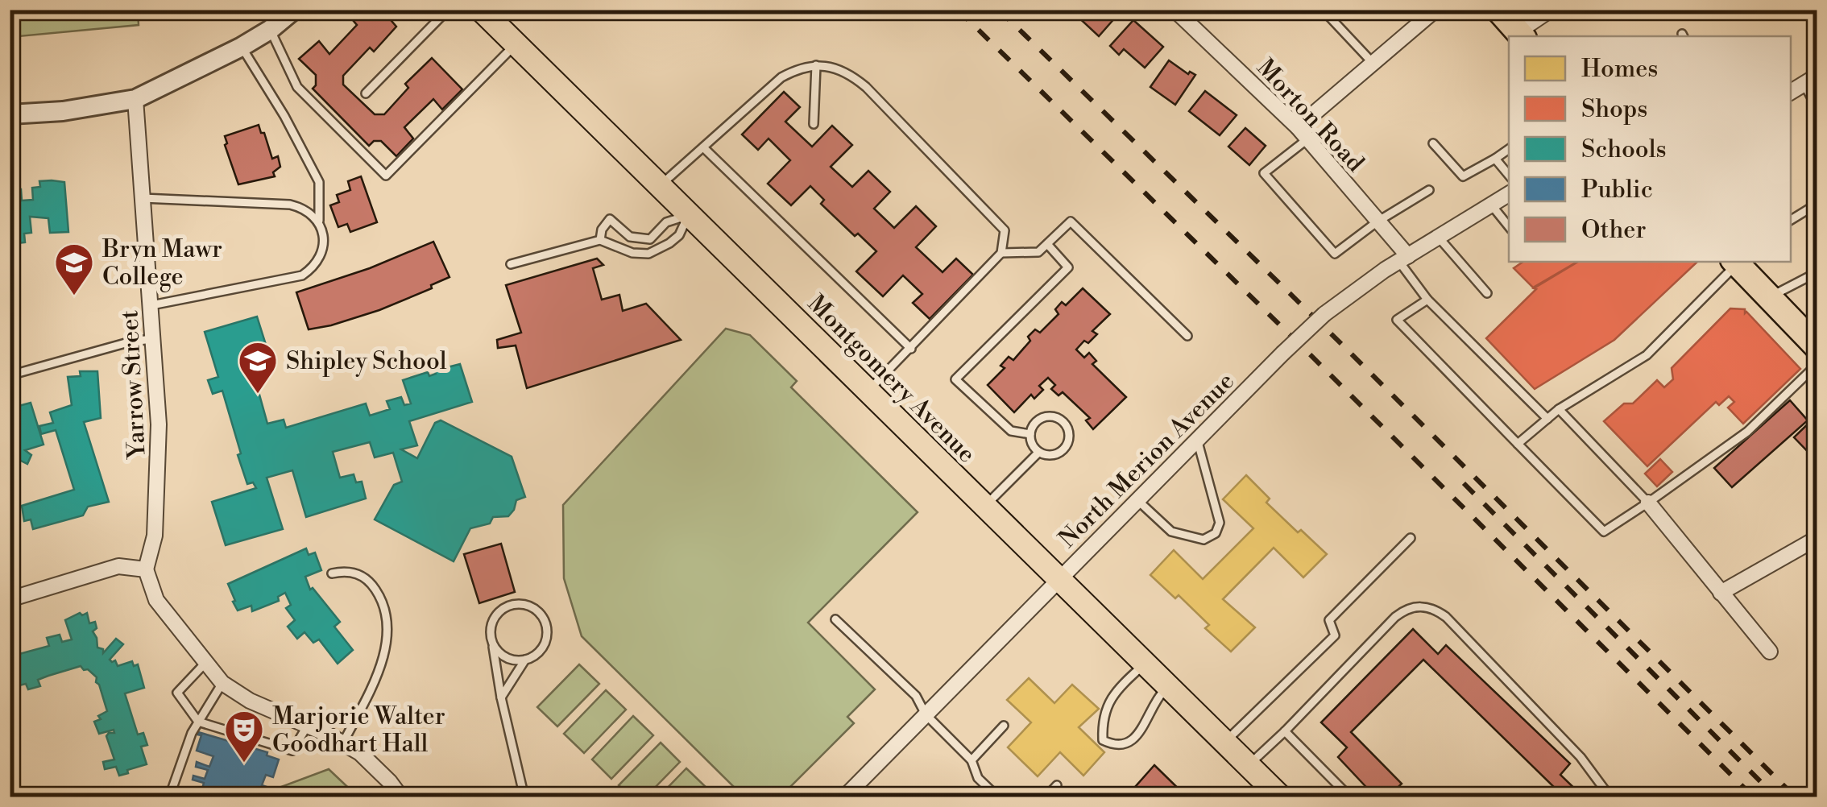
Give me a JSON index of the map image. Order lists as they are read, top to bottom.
{
  "streets": {
    "main road": ["Montgomery Avenue"],
    "street": ["Morton Road", "Yarrow Street", "North Merion Avenue"]
  },
  "crossings": [
    ["Morton Road", "North Merion Avenue"],
    ["Montgomery Avenue", "North Merion Avenue"]
  ],
  "places": {
    "school or university": ["Bryn Mawr College", "Shipley School"],
    "theatre": ["Marjorie Walter Goodhart Hall"]
  },
  "legend": [
    "Homes",
    "Shops",
    "Schools",
    "Public",
    "Other"
  ]
}
